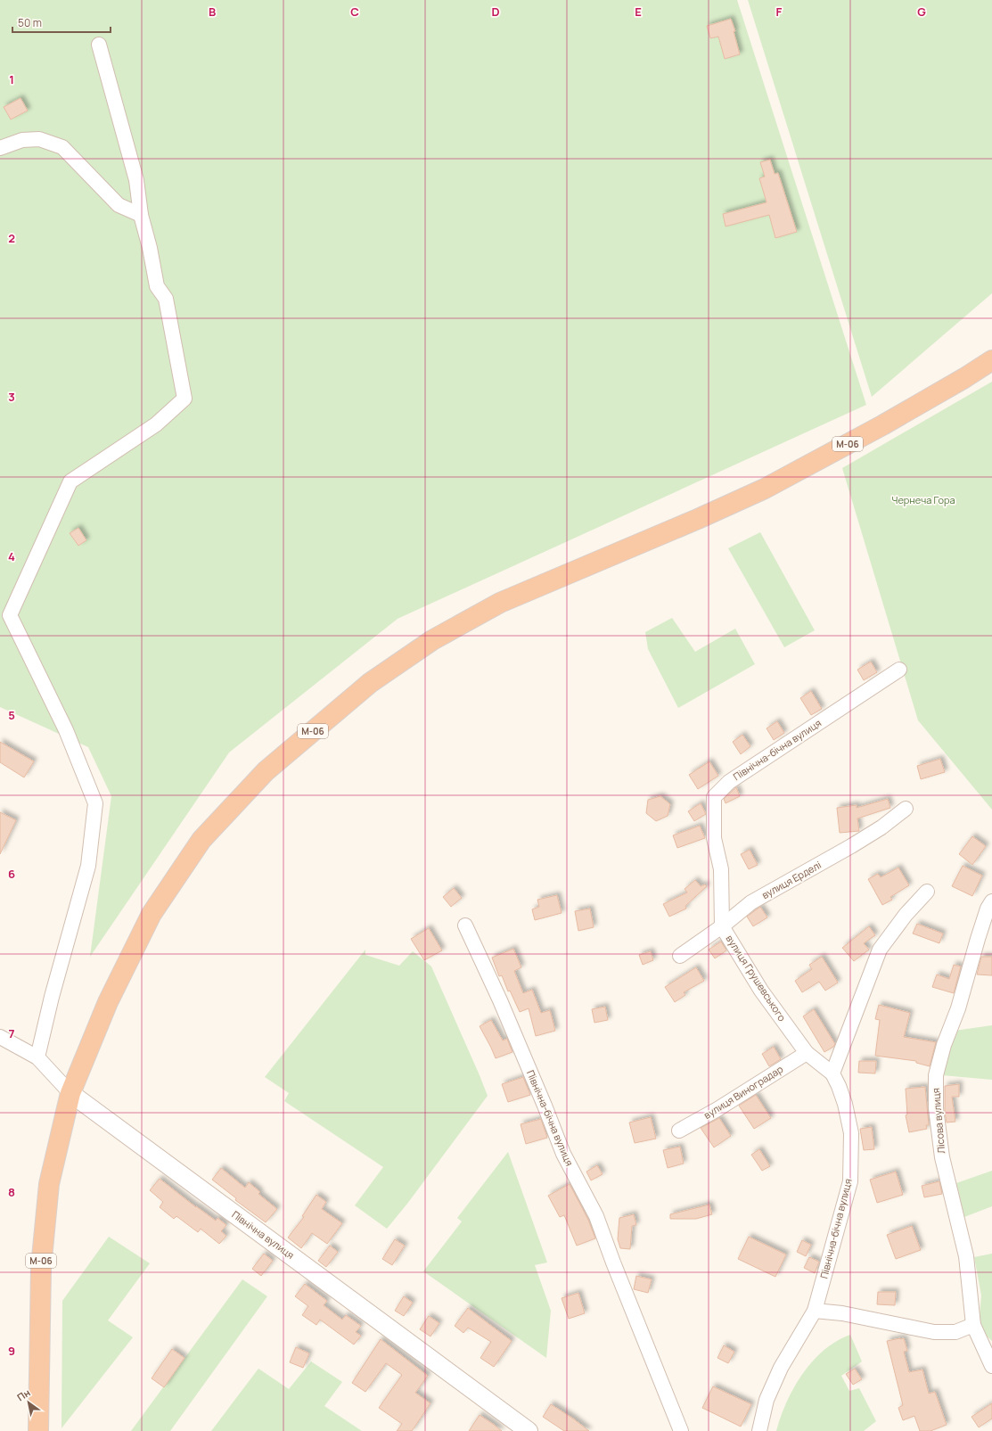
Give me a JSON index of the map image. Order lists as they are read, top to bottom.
{
  "streets": {
    "highway": ["М-06"],
    "street": [
      "Північна-бічна вулиця",
      "вулиця Ерделі",
      "вулиця Грушевського",
      "вулиця Виноградар",
      "Лісова вулиця",
      "Північна вулиця"
    ]
  },
  "crossings": [
    ["М-06", "Північна вулиця"],
    ["Північна-бічна вулиця", "вулиця Грушевського"],
    ["вулиця Ерделі", "вулиця Грушевського"],
    ["вулиця Грушевського", "вулиця Виноградар"]
  ],
  "parks": ["Чернеча Гора"],
  "scale_bar": "50 m",
  "north": "top left",
  "grid": {
    "columns": [
      "B",
      "C",
      "D",
      "E",
      "F",
      "G"
    ],
    "rows": [
      "1",
      "2",
      "3",
      "4",
      "5",
      "6",
      "7",
      "8",
      "9"
    ]
  }
}
